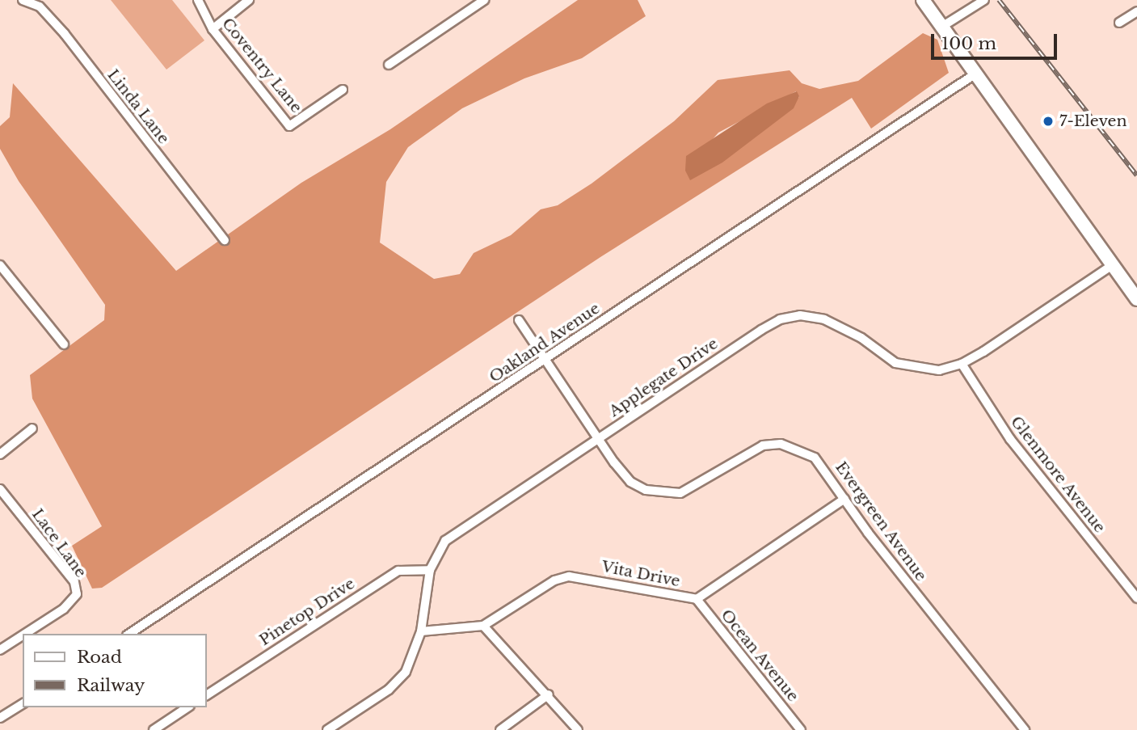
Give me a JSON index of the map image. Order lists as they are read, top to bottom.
{
  "streets": {
    "street": [
      "Coventry Lane",
      "Linda Lane",
      "Oakland Avenue",
      "Applegate Drive",
      "Glenmore Avenue",
      "Evergreen Avenue",
      "Lace Lane",
      "Vita Drive",
      "Pinetop Drive",
      "Ocean Avenue"
    ]
  },
  "crossings": [
    ["Oakland Avenue", "Evergreen Avenue"],
    ["Applegate Drive", "Glenmore Avenue"],
    ["Applegate Drive", "Evergreen Avenue"],
    ["Applegate Drive", "Pinetop Drive"],
    ["Evergreen Avenue", "Vita Drive"],
    ["Vita Drive", "Ocean Avenue"]
  ],
  "places": ["7-Eleven"],
  "legend": ["Road", "Railway"],
  "scale_bar": "100 m"
}
